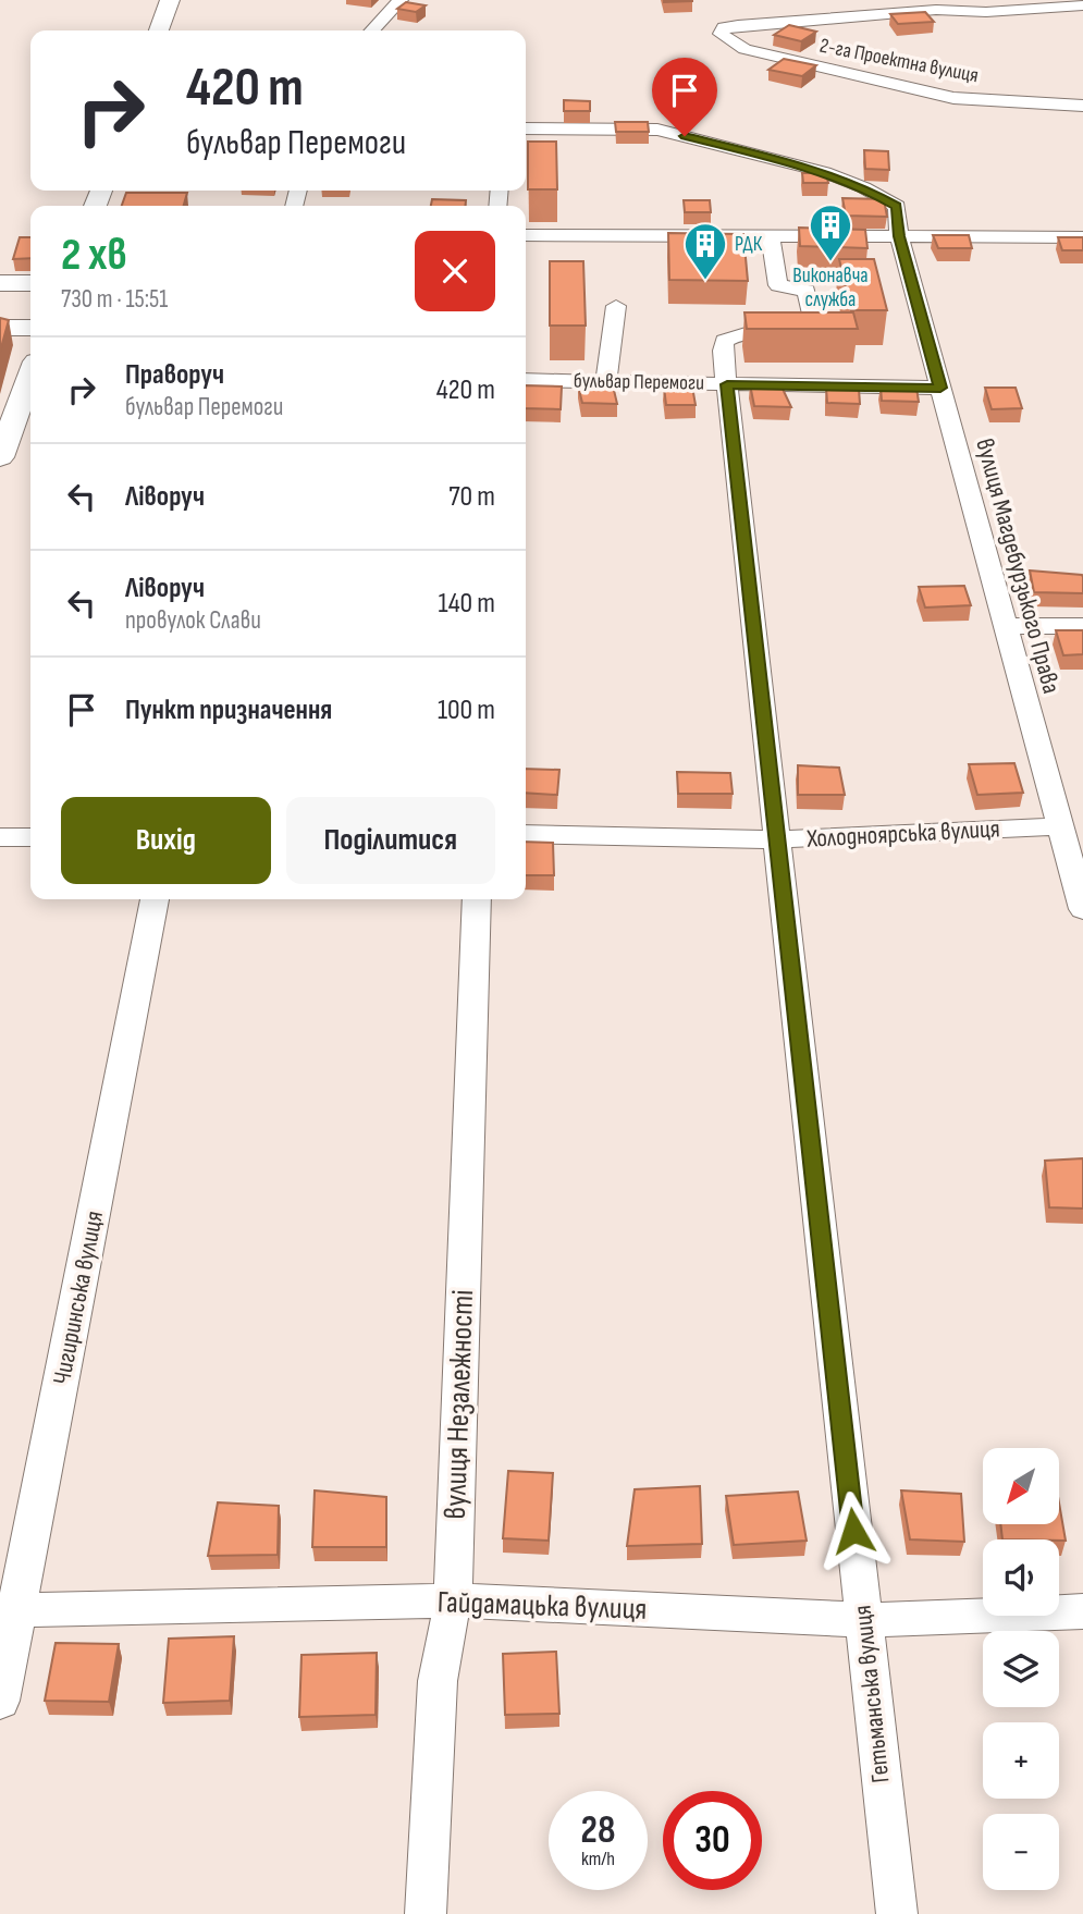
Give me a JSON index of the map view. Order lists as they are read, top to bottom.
{
  "streets": {
    "street": [
      "2-га Проектна вулиця",
      "бульвар Перемоги",
      "вулиця Магдебурзького Права",
      "Холодноярська вулиця",
      "Чигиринська вулиця",
      "вулиця Незалежності",
      "Гайдамацька вулиця",
      "Гетьманська вулиця"
    ]
  },
  "crossings": [
    ["бульвар Перемоги", "вулиця Магдебурзького Права"],
    ["бульвар Перемоги", "Гетьманська вулиця"],
    ["вулиця Магдебурзького Права", "Холодноярська вулиця"],
    ["Холодноярська вулиця", "Гетьманська вулиця"],
    ["Чигиринська вулиця", "Гайдамацька вулиця"],
    ["вулиця Незалежності", "Гайдамацька вулиця"],
    ["Гайдамацька вулиця", "Гетьманська вулиця"]
  ],
  "places": {
    "building": ["Виконавча служба", "РДК"]
  },
  "north": "bottom left",
  "page": {
    "turn": ["420 m", "бульвар Перемоги"],
    "heading": ["2 хв", "730 m · 15:51"],
    "list": [
      {
        "name": "Праворуч",
        "note": "бульвар Перемоги",
        "value": "420 m"
      },
      {
        "name": "Ліворуч",
        "value": "70 m"
      },
      {
        "name": "Ліворуч",
        "note": "провулок Слави",
        "value": "140 m"
      },
      {
        "name": "Пункт призначення",
        "value": "100 m"
      }
    ],
    "buttons": ["Вихід", "Поділитися"],
    "map_buttons": ["+", "−"],
    "speed": "28 km/h",
    "limit": "30"
  }
}
